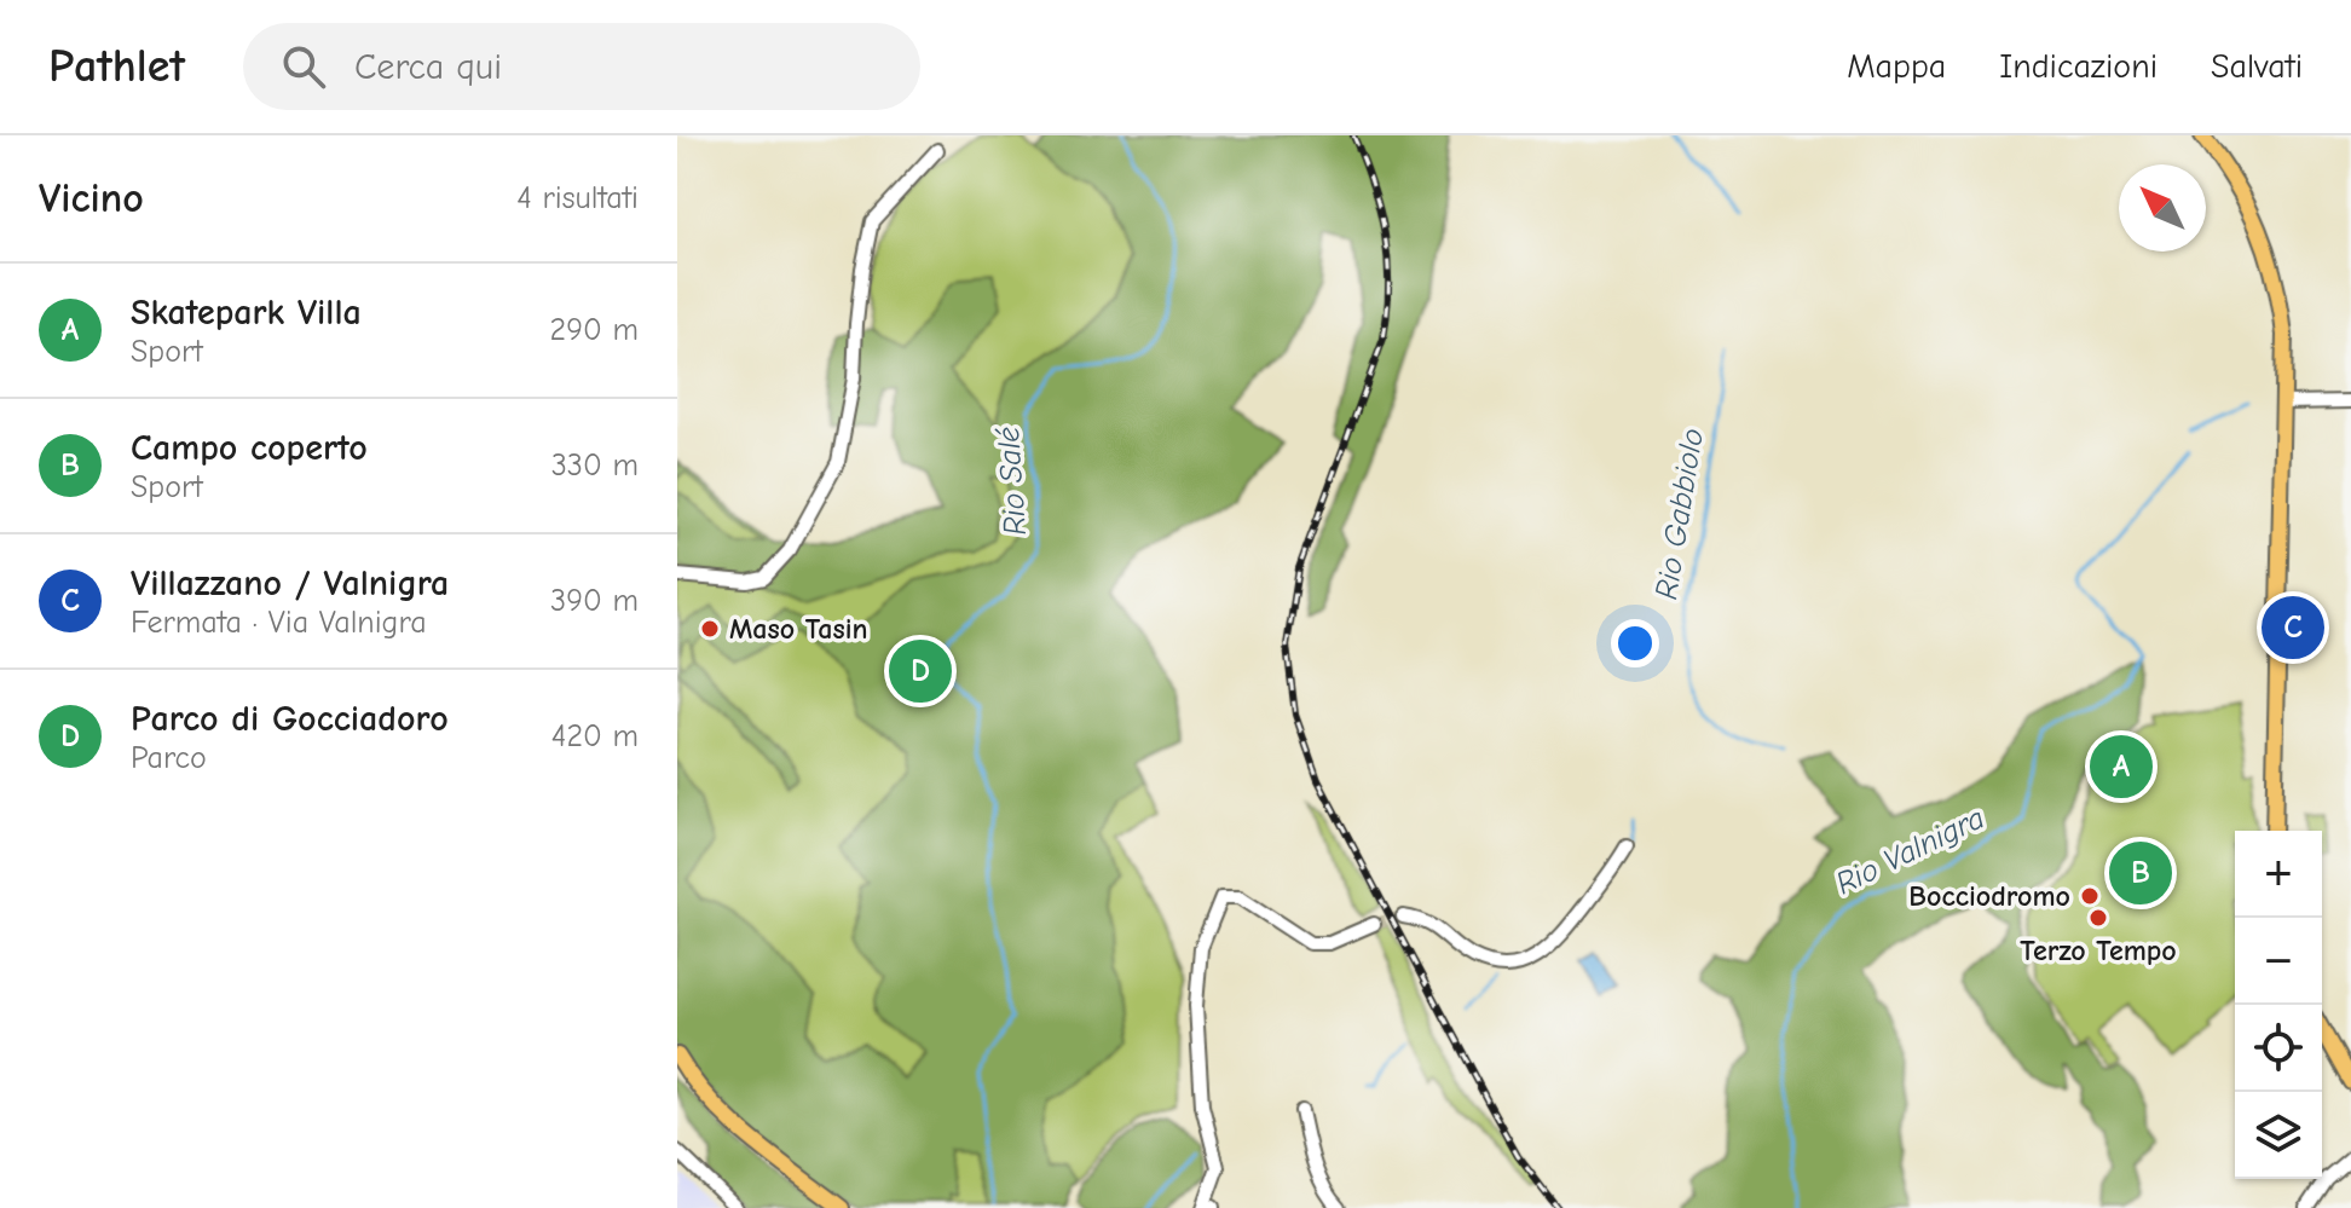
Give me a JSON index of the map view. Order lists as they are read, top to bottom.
{
  "water": ["Rio Salé", "Rio Gabbiolo", "Rio Valnigra"],
  "places": ["Maso Tasin", "Bocciodromo", "Terzo Tempo"],
  "north": "top left",
  "page": {
    "header": "Pathlet",
    "search": "Cerca qui",
    "nav": ["Mappa", "Indicazioni", "Salvati"],
    "heading": ["Vicino", "4 risultati"],
    "list": [
      {
        "mark": "A",
        "name": "Skatepark Villa",
        "note": "Sport",
        "value": "290 m"
      },
      {
        "mark": "B",
        "name": "Campo coperto",
        "note": "Sport",
        "value": "330 m"
      },
      {
        "mark": "C",
        "name": "Villazzano / Valnigra",
        "note": "Fermata · Via Valnigra",
        "value": "390 m"
      },
      {
        "mark": "D",
        "name": "Parco di Gocciadoro",
        "note": "Parco",
        "value": "420 m"
      }
    ],
    "pins": [
      "C",
      "D",
      "A",
      "B"
    ],
    "map_buttons": ["+", "−"]
  }
}
